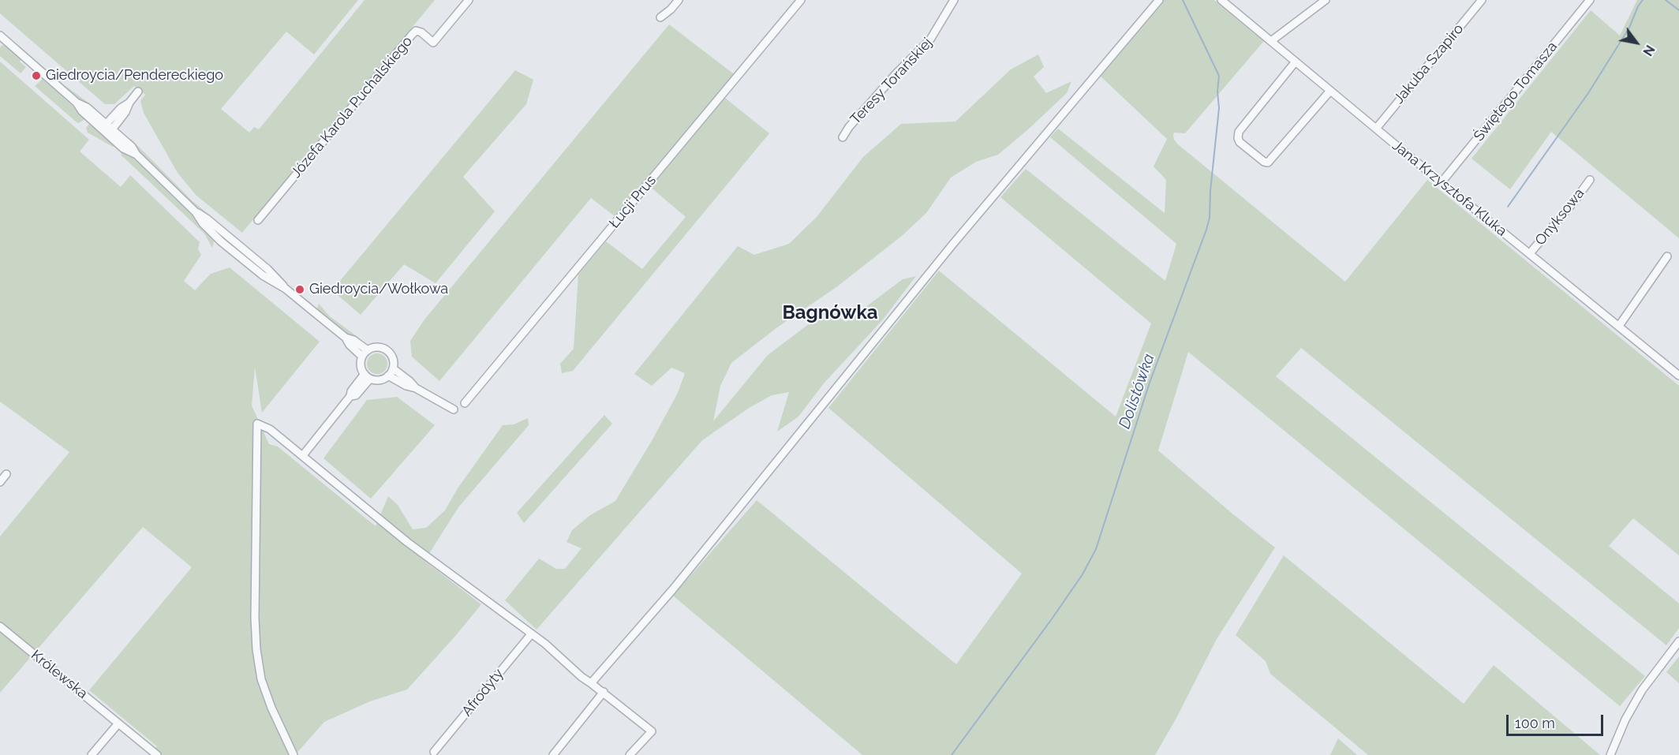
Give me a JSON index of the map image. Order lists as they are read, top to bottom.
{
  "streets": {
    "street": [
      "Jakuba Szapiro",
      "Teresy Torańskiej",
      "Świętego Tomasza",
      "Józefa Karola Puchalskiego",
      "Jana Krzysztofa Kluka",
      "Łucji Prus",
      "Onyksowa",
      "Królewska",
      "Afrodyty"
    ]
  },
  "crossings": [
    ["Jakuba Szapiro", "Jana Krzysztofa Kluka"],
    ["Świętego Tomasza", "Jana Krzysztofa Kluka"],
    ["Jana Krzysztofa Kluka", "Onyksowa"]
  ],
  "districts": ["Bagnówka"],
  "water": ["Dolistówka"],
  "places": ["Giedroycia/Pendereckiego", "Giedroycia/Wołkowa"],
  "scale_bar": "100 m",
  "north": "bottom right"
}
